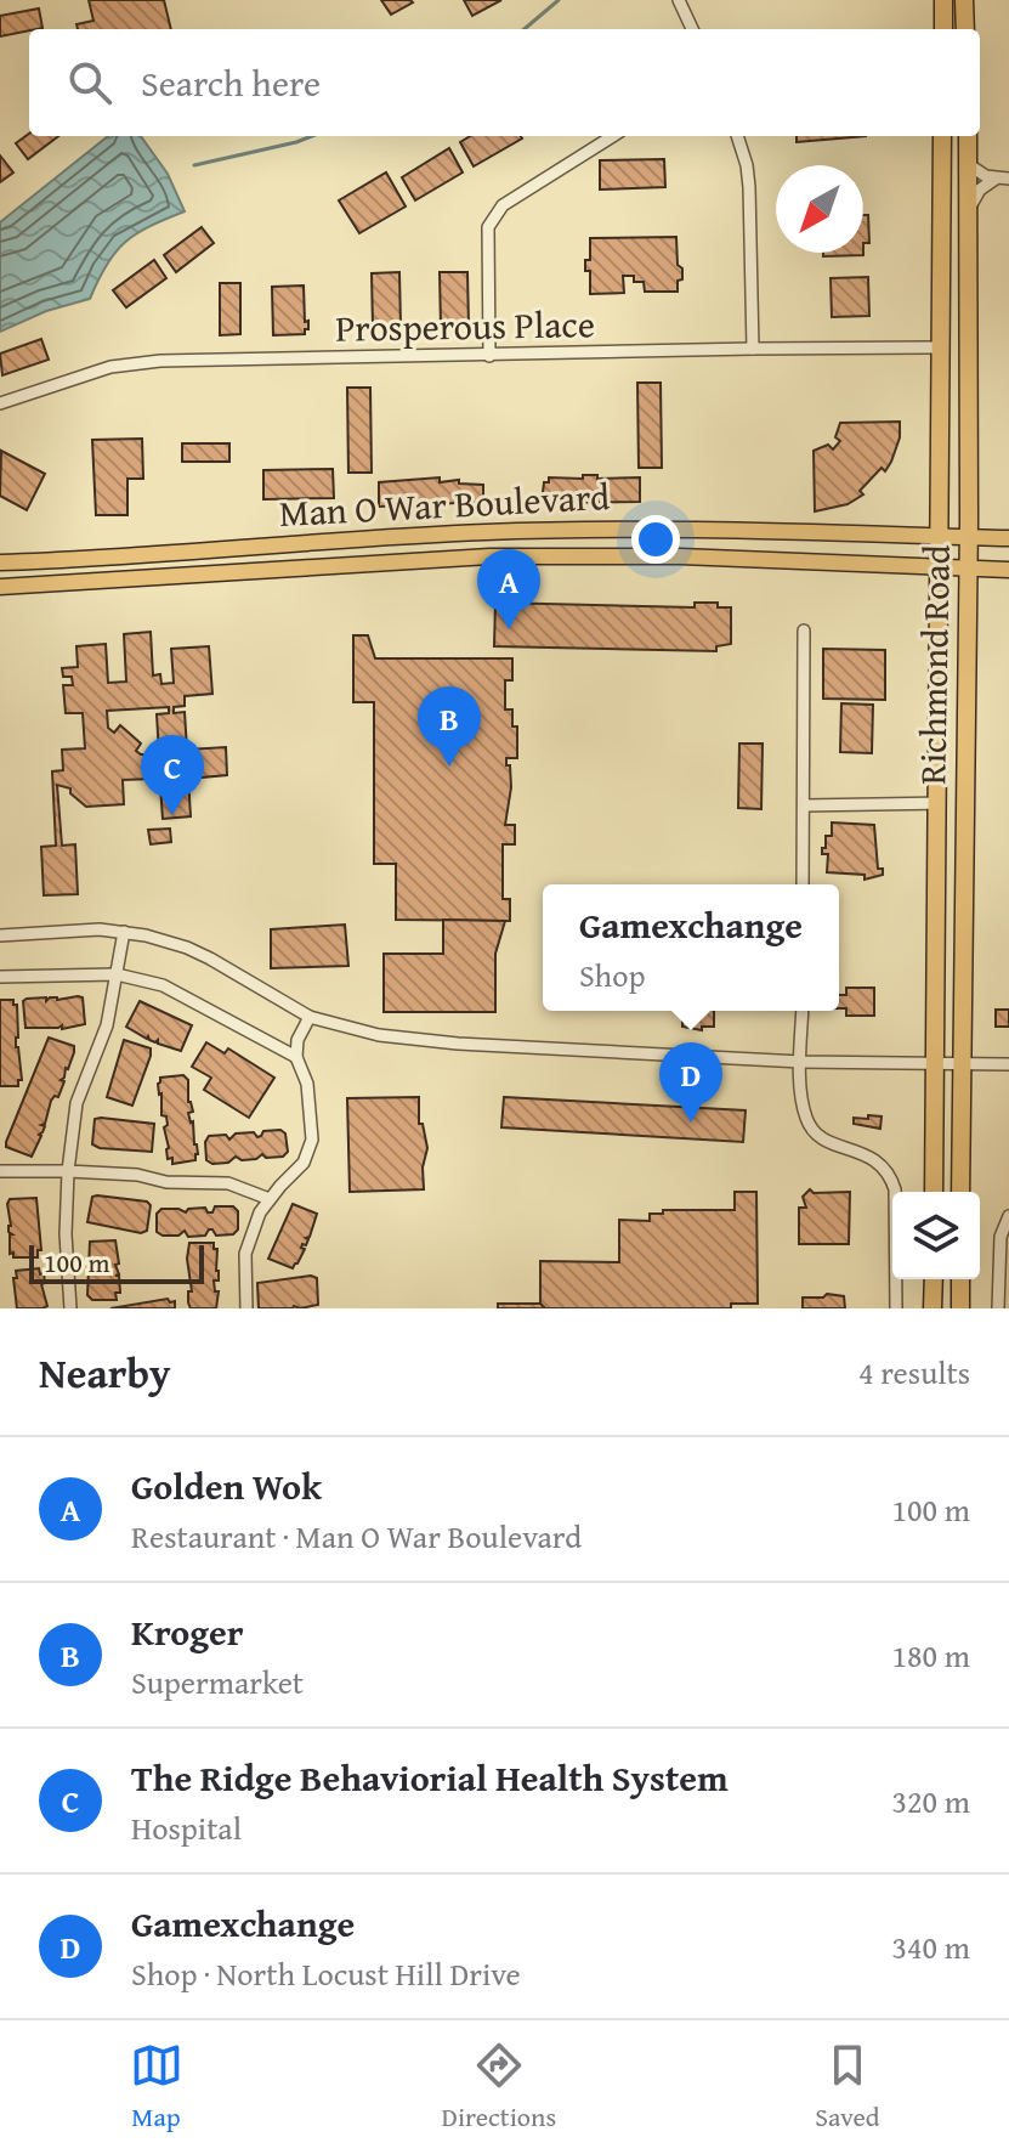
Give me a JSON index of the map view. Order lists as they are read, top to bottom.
{
  "streets": {
    "highway": ["Richmond Road"],
    "main road": ["Man O War Boulevard"],
    "street": ["Prosperous Place"]
  },
  "crossings": [
    ["Prosperous Place", "Richmond Road"],
    ["Man O War Boulevard", "Richmond Road"]
  ],
  "scale_bar": "100 m",
  "north": "bottom left",
  "page": {
    "search": "Search here",
    "pins": [
      "A",
      "B",
      "C",
      "D"
    ],
    "popup": ["Gamexchange", "Shop"],
    "scale": "100 m",
    "heading": ["Nearby", "4 results"],
    "list": [
      {
        "mark": "A",
        "name": "Golden Wok",
        "note": "Restaurant · Man O War Boulevard",
        "value": "100 m"
      },
      {
        "mark": "B",
        "name": "Kroger",
        "note": "Supermarket",
        "value": "180 m"
      },
      {
        "mark": "C",
        "name": "The Ridge Behaviorial Health System",
        "note": "Hospital",
        "value": "320 m"
      },
      {
        "mark": "D",
        "name": "Gamexchange",
        "note": "Shop · North Locust Hill Drive",
        "value": "340 m"
      }
    ],
    "nav": ["Map", "Directions", "Saved"]
  }
}
